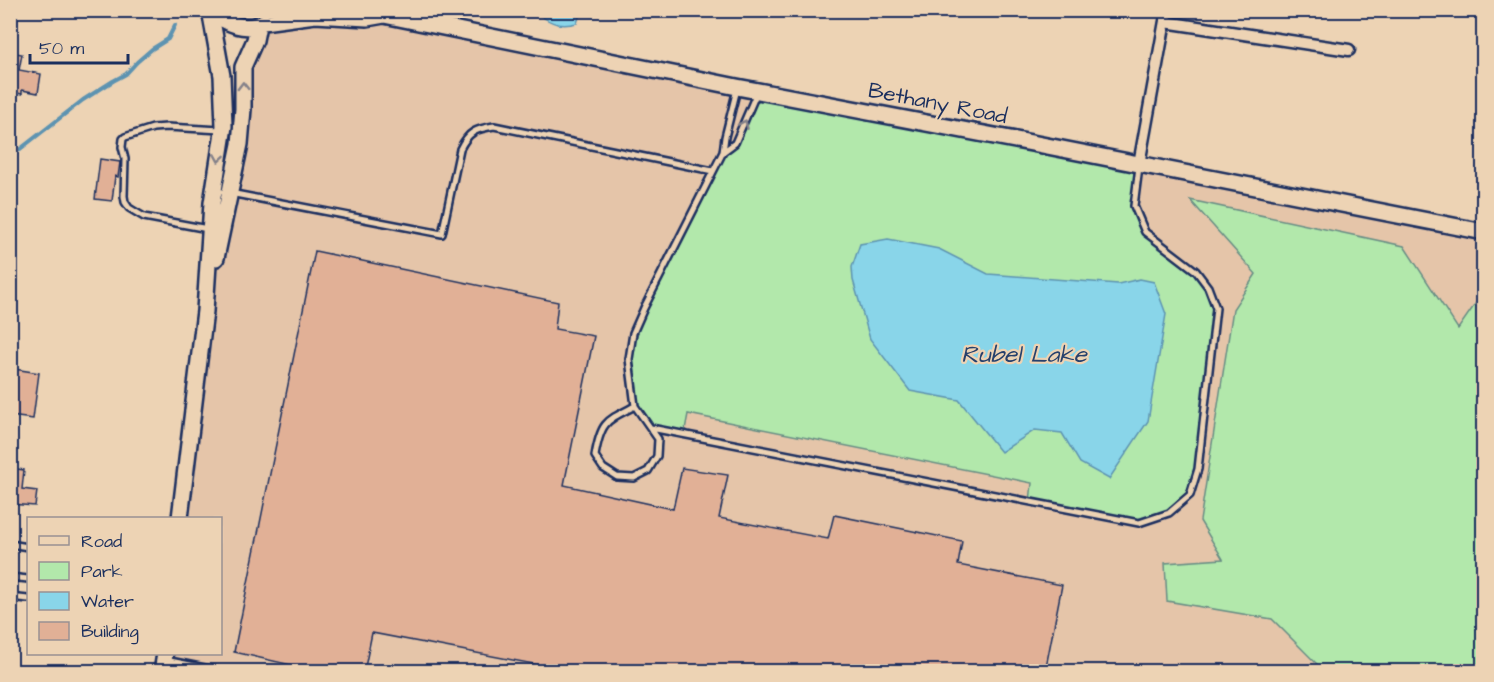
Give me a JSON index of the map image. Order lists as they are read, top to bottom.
{
  "streets": {
    "main road": ["Bethany Road"]
  },
  "water": ["Rubel Lake"],
  "legend": [
    "Road",
    "Park",
    "Water",
    "Building"
  ],
  "scale_bar": "50 m"
}
